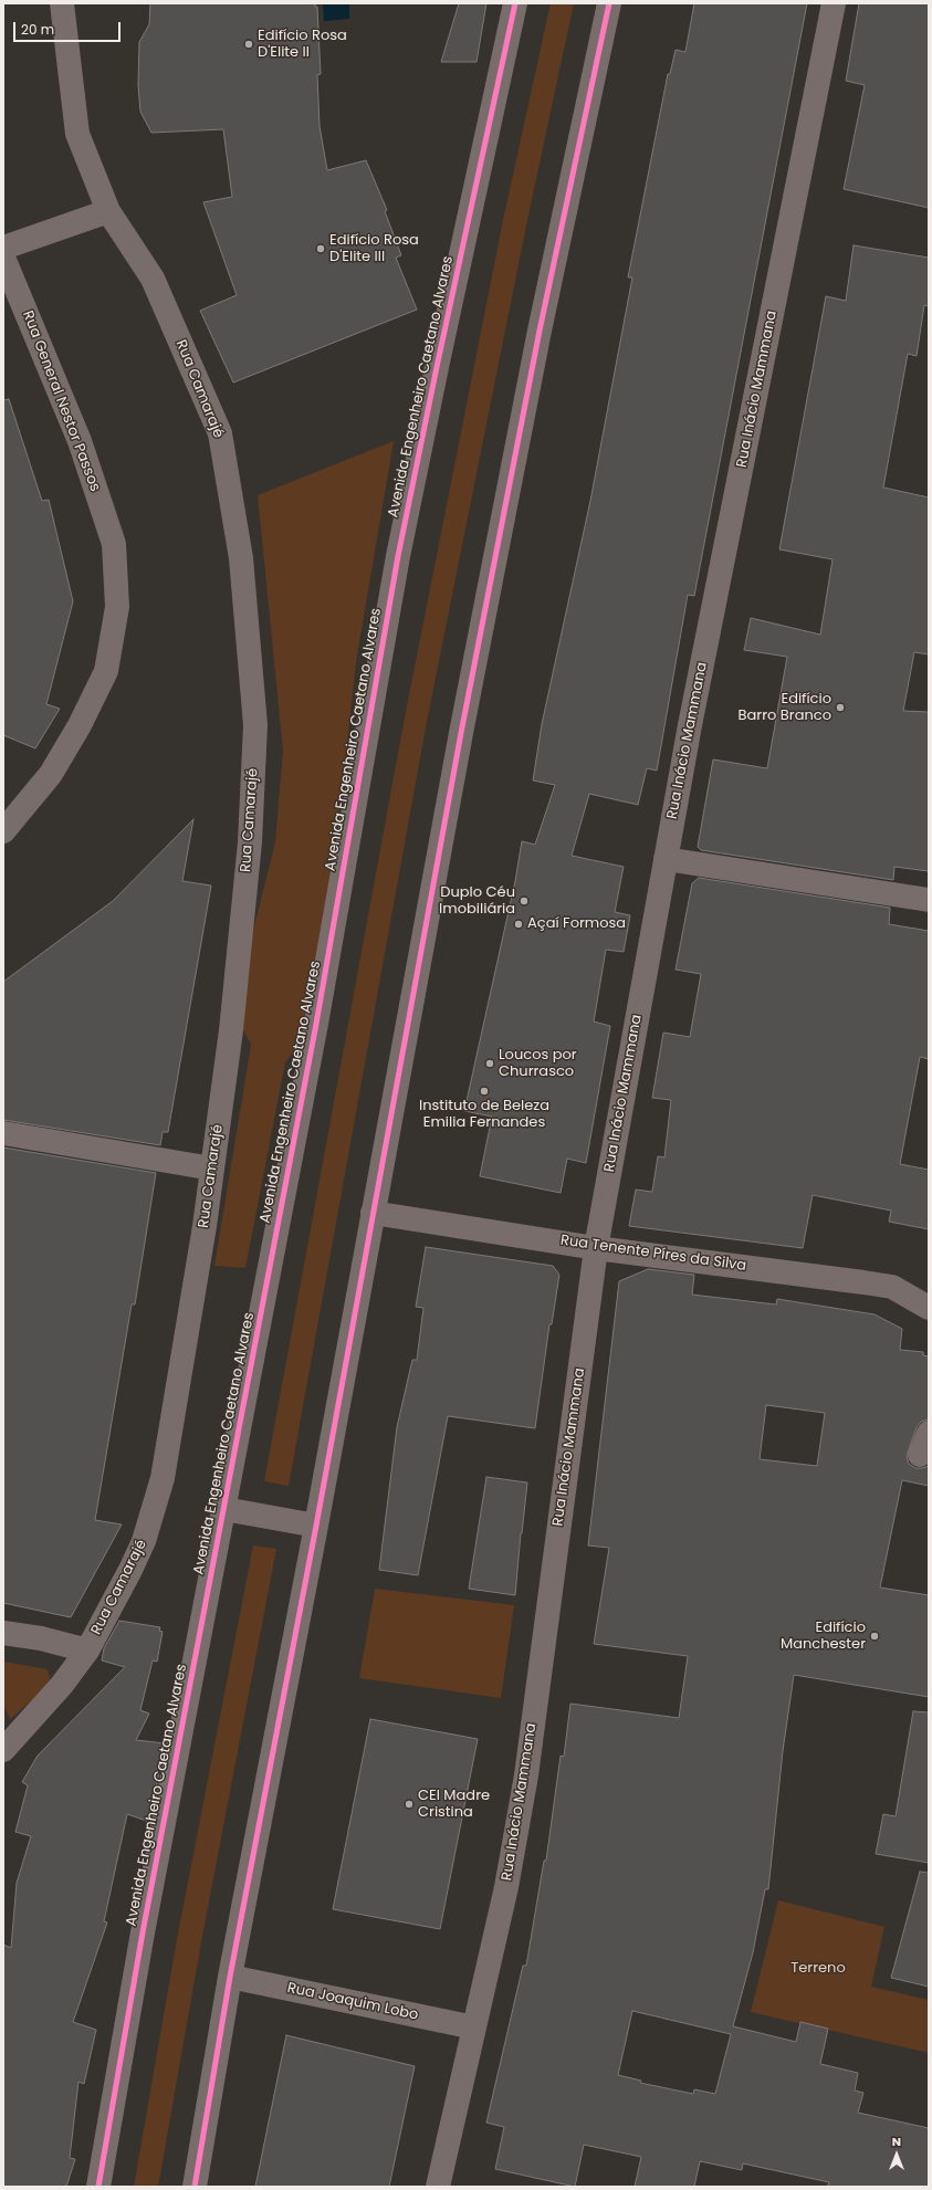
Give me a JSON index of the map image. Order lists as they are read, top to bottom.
{
  "streets": {
    "street": [
      "Avenida Engenheiro Caetano Alvares",
      "Rua Camarajé",
      "Rua Inácio Mammana",
      "Rua General Nestor Passos",
      "Rua Tenente Píres da Silva",
      "Rua Joaquim Lobo"
    ]
  },
  "crossings": [
    ["Rua Inácio Mammana", "Rua Tenente Píres da Silva"],
    ["Rua Inácio Mammana", "Rua Joaquim Lobo"]
  ],
  "parks": ["Terreno"],
  "places": [
    "Edifício Rosa D'Elite II",
    "Edifício Rosa D'Elite III",
    "Edifício Barro Branco",
    "Duplo Céu Imobiliária",
    "Açaí Formosa",
    "Loucos por Churrasco",
    "Instituto de Beleza Emilia Fernandes",
    "Edifício Manchester",
    "CEI Madre Cristina"
  ],
  "scale_bar": "20 m",
  "north": "top"
}
